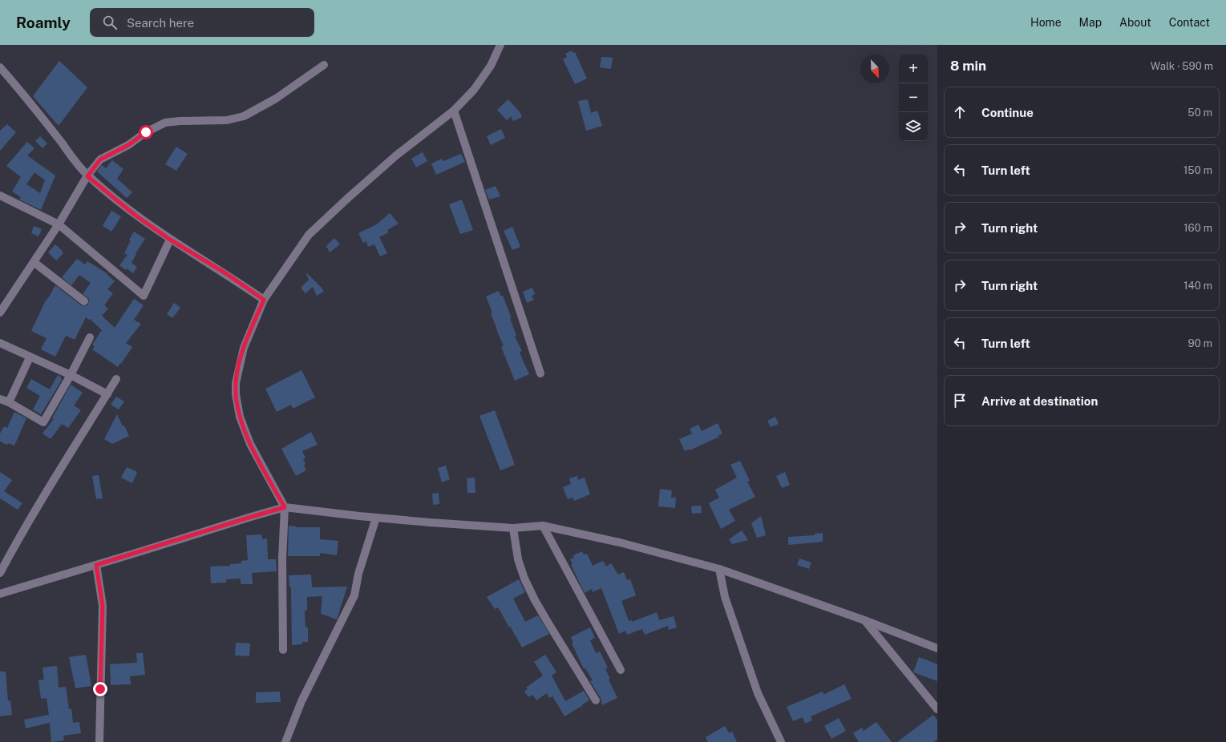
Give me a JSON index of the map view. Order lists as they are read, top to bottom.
{
  "north": "bottom right",
  "page": {
    "header": "Roamly",
    "search": "Search here",
    "nav": [
      "Home",
      "Map",
      "About",
      "Contact"
    ],
    "heading": ["8 min", "Walk · 590 m"],
    "map_buttons": ["+", "−"],
    "list": [
      ["Continue", "50 m"],
      ["Turn left", "150 m"],
      ["Turn right", "160 m"],
      ["Turn right", "140 m"],
      ["Turn left", "90 m"],
      "Arrive at destination"
    ]
  }
}
